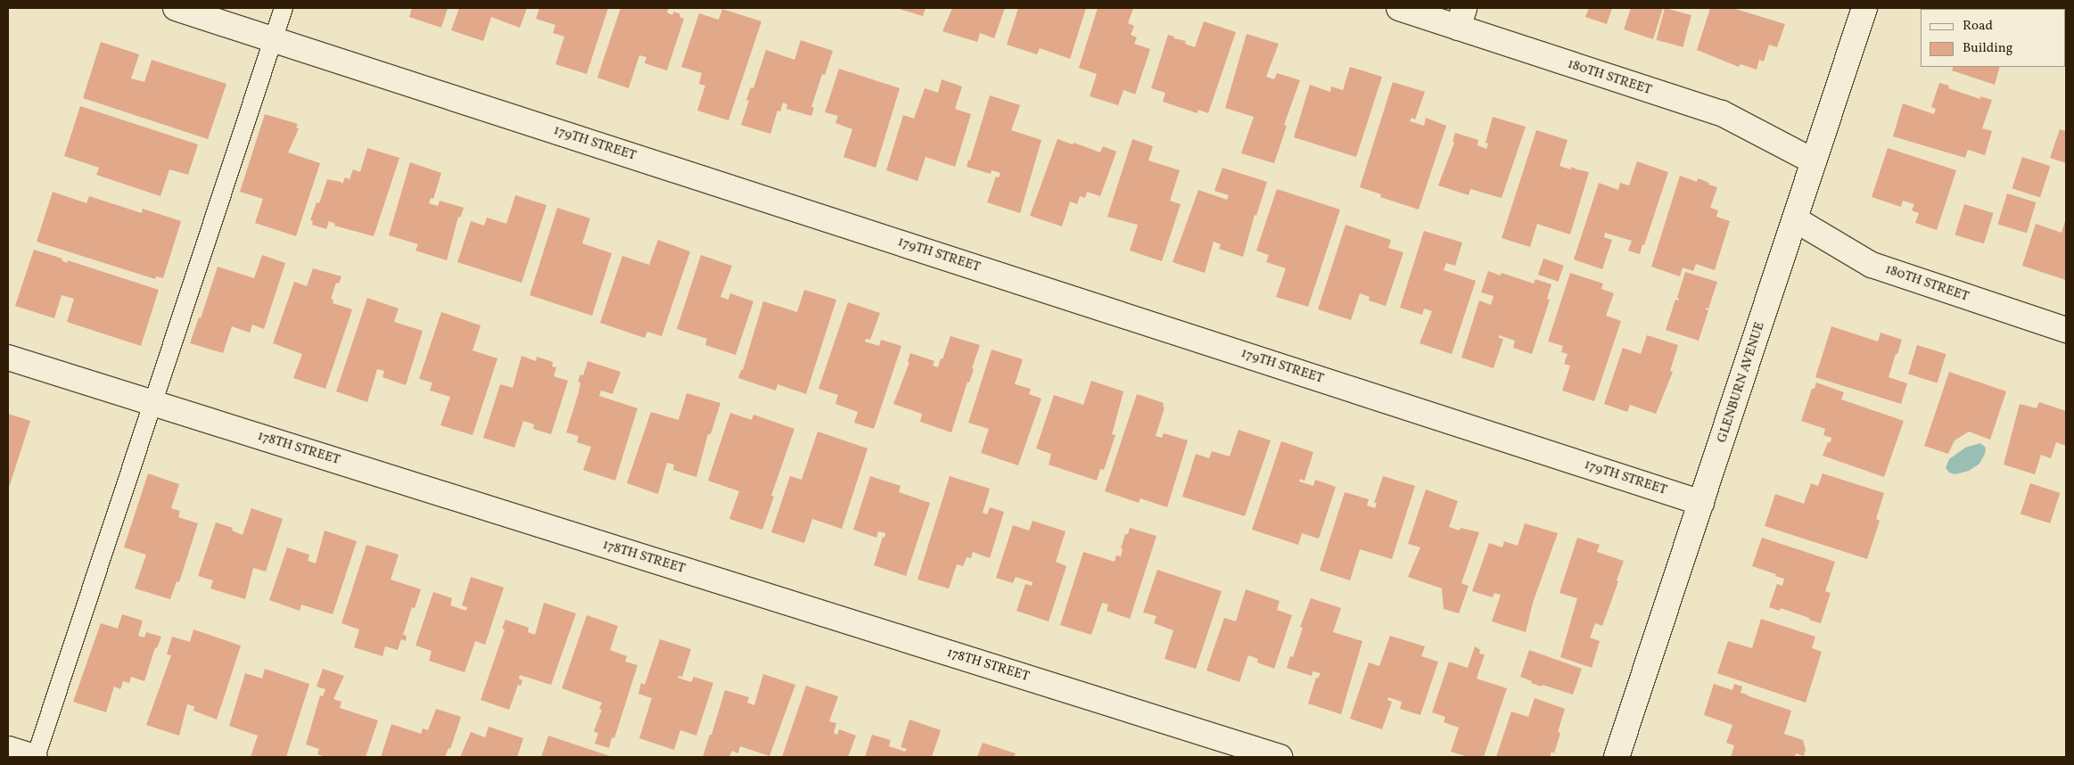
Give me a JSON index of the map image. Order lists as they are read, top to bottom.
{
  "streets": {
    "street": [
      "180TH STREET",
      "179TH STREET",
      "GLENBURN AVENUE",
      "178TH STREET"
    ]
  },
  "crossings": [
    ["180TH STREET", "GLENBURN AVENUE"],
    ["179TH STREET", "GLENBURN AVENUE"]
  ],
  "legend": ["Road", "Building"]
}
